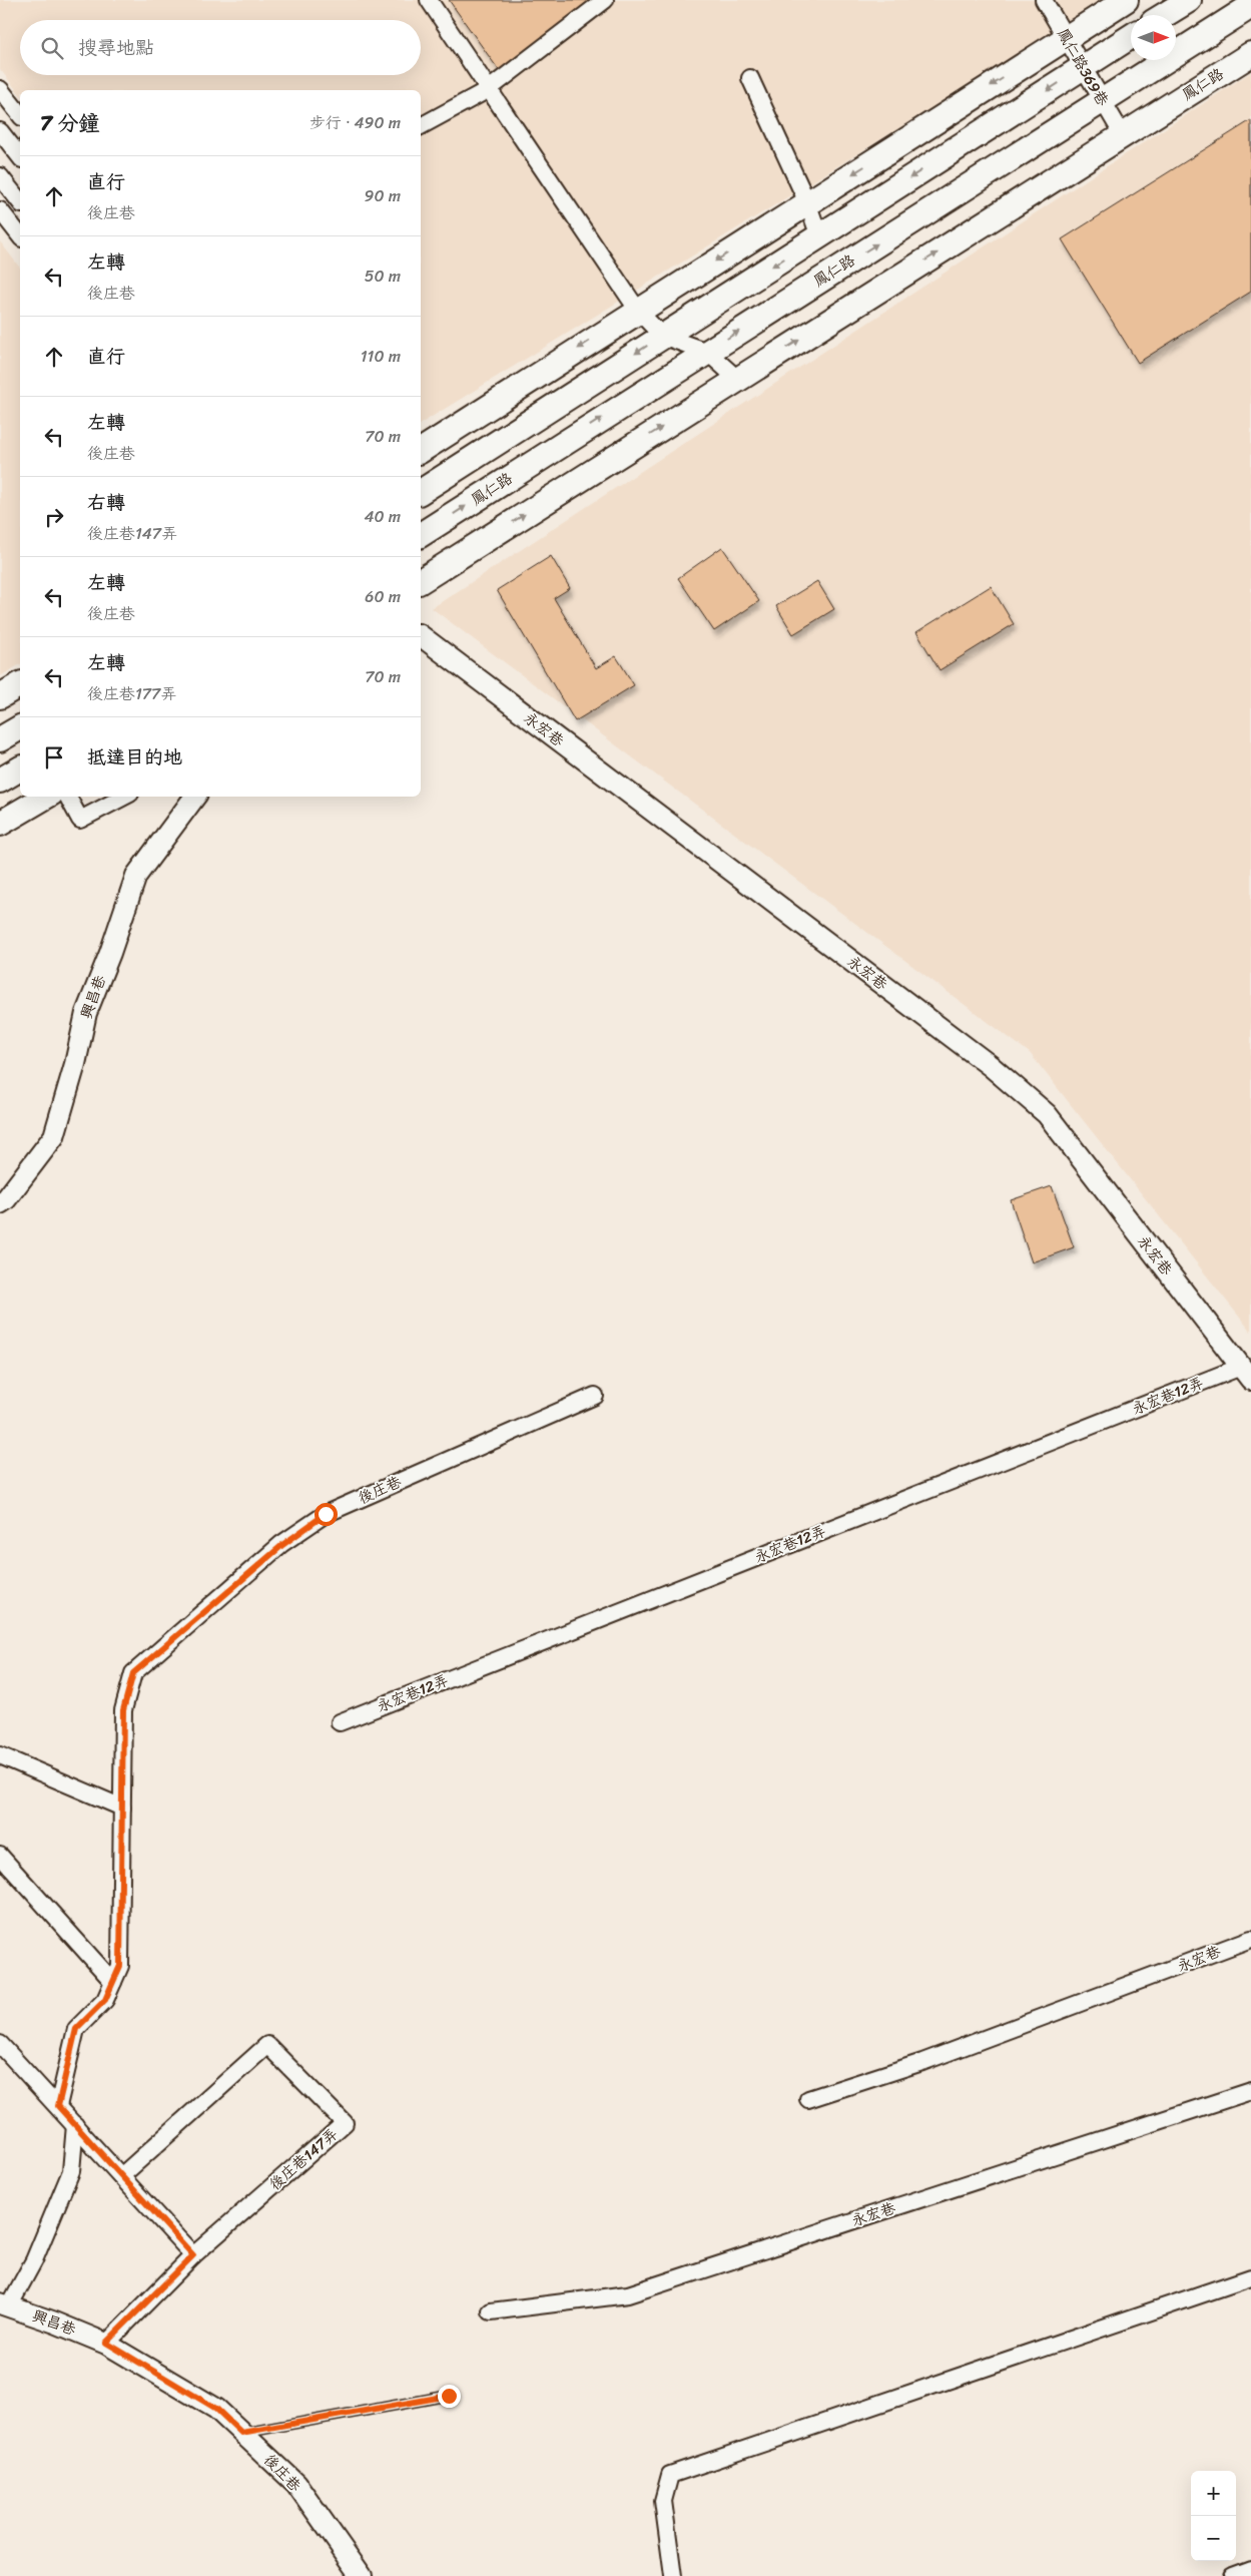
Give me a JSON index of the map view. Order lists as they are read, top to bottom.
{
  "streets": {
    "main road": ["鳳仁路"],
    "street": [
      "鳳仁路369巷",
      "永宏巷",
      "興昌巷",
      "永宏巷12弄",
      "後庄巷",
      "後庄巷147弄"
    ]
  },
  "crossings": [
    ["鳳仁路369巷", "鳳仁路"],
    ["永宏巷", "永宏巷12弄"],
    ["興昌巷", "後庄巷"],
    ["興昌巷", "後庄巷147弄"],
    ["後庄巷", "後庄巷147弄"]
  ],
  "north": "right",
  "page": {
    "search": "搜尋地點",
    "heading": ["7 分鐘", "步行 · 490 m"],
    "list": [
      ["直行", "後庄巷", "90 m"],
      ["左轉", "後庄巷", "50 m"],
      ["直行", "110 m"],
      ["左轉", "後庄巷", "70 m"],
      ["右轉", "後庄巷147弄", "40 m"],
      ["左轉", "後庄巷", "60 m"],
      ["左轉", "後庄巷177弄", "70 m"],
      "抵達目的地"
    ],
    "map_buttons": ["+", "−"]
  }
}
